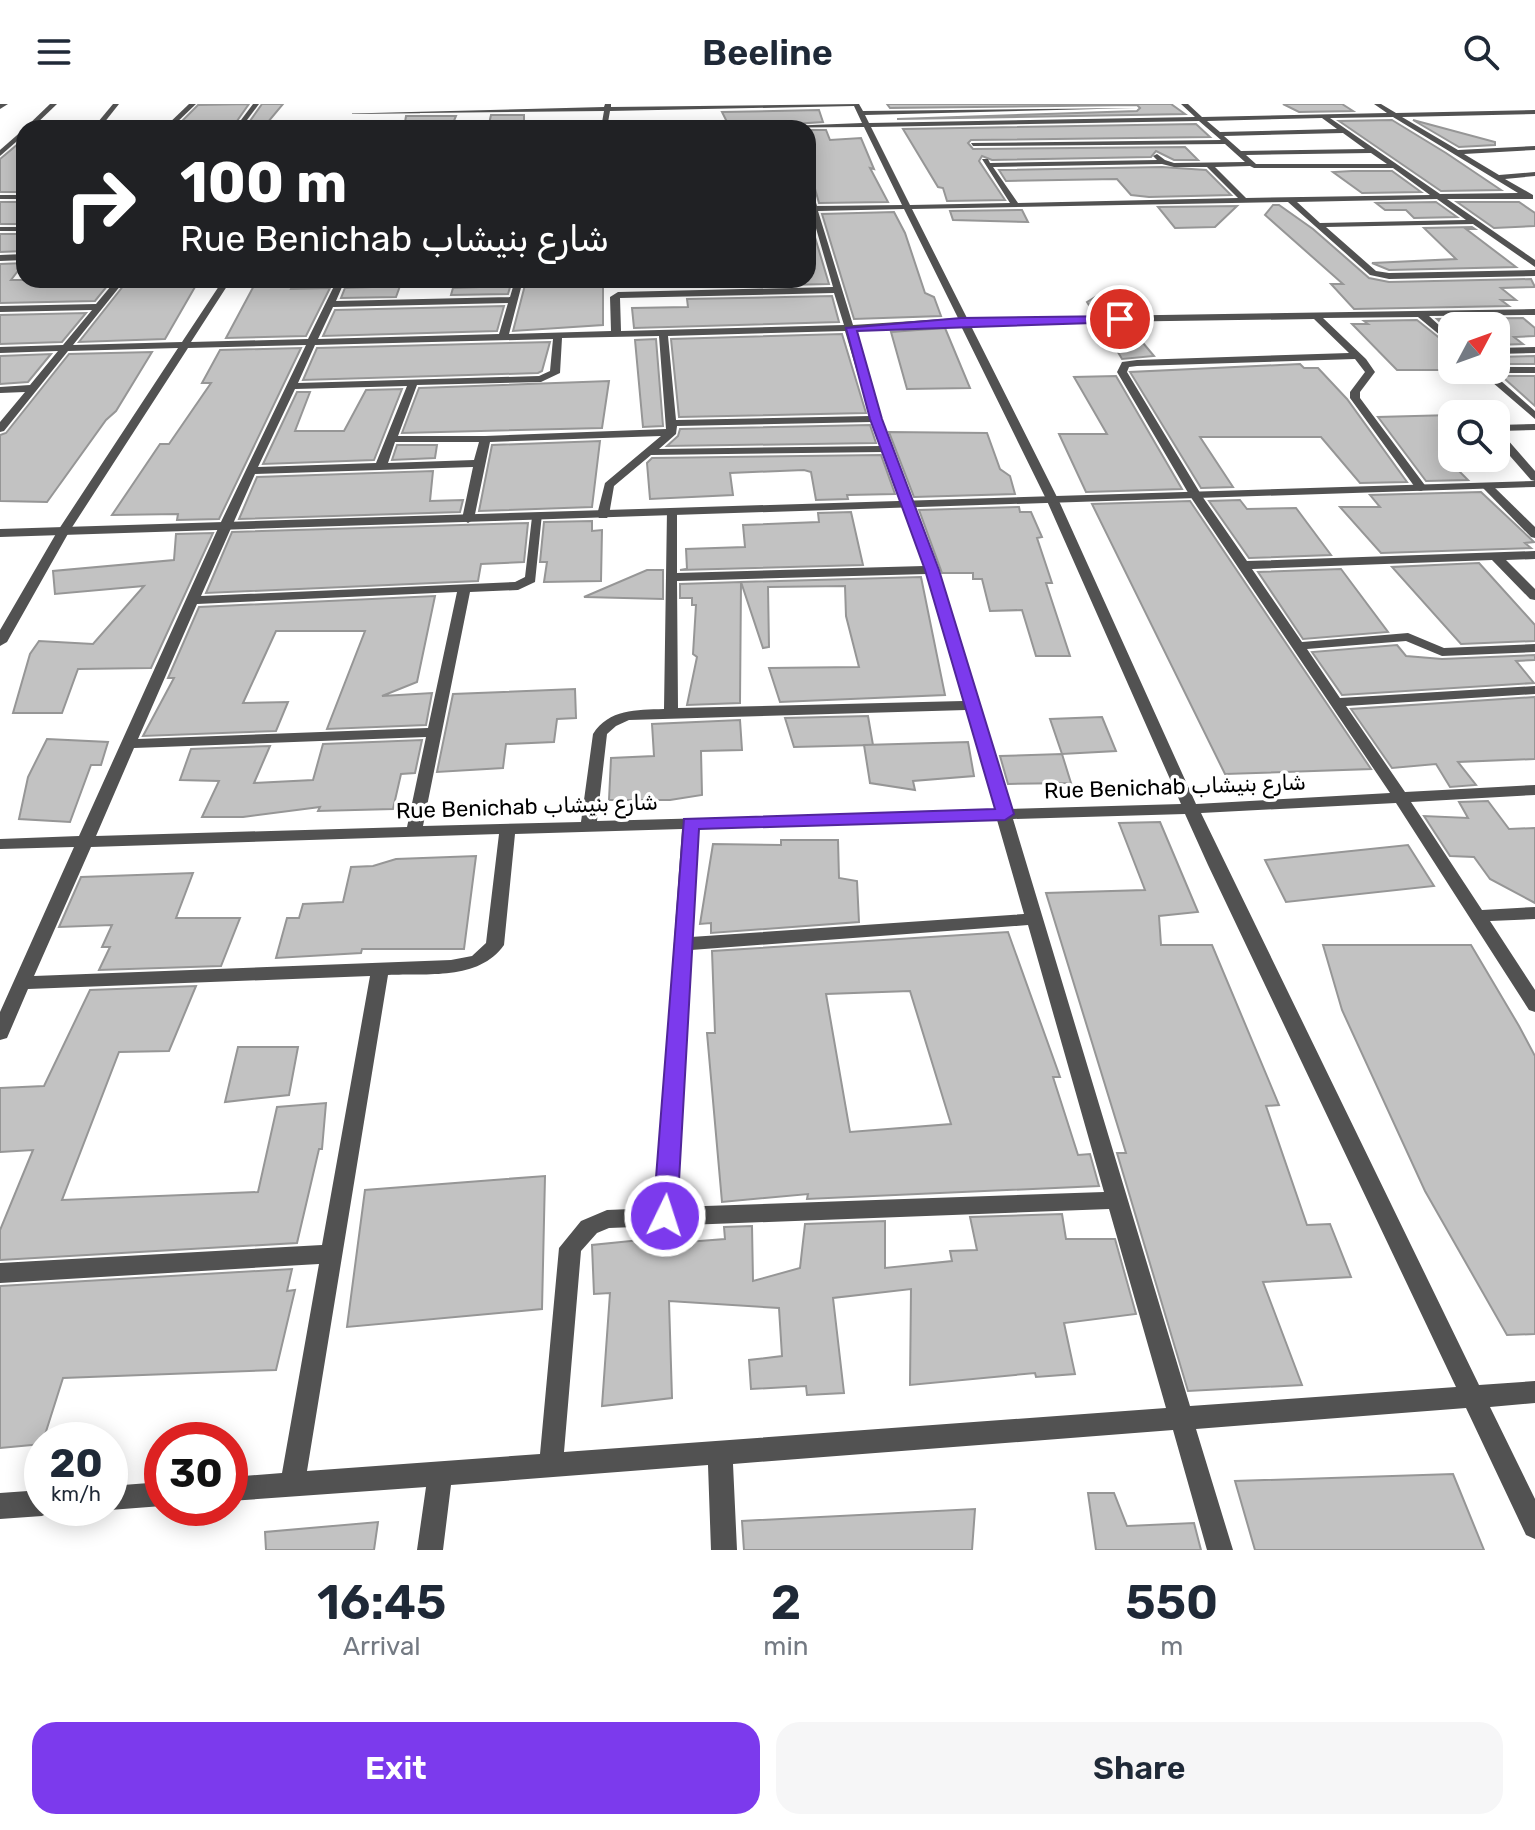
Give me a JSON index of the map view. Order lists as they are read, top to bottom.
{
  "streets": {
    "street": ["Rue Benichab شارع بنيشاب"]
  },
  "north": "top right",
  "page": {
    "header": "Beeline",
    "turn": ["100 m", "Rue Benichab شارع بنيشاب"],
    "speed": "20 km/h",
    "limit": "30",
    "eta": [
      "16:45",
      "Arrival",
      "2",
      "min",
      "550",
      "m"
    ],
    "buttons": ["Exit", "Share"]
  }
}
